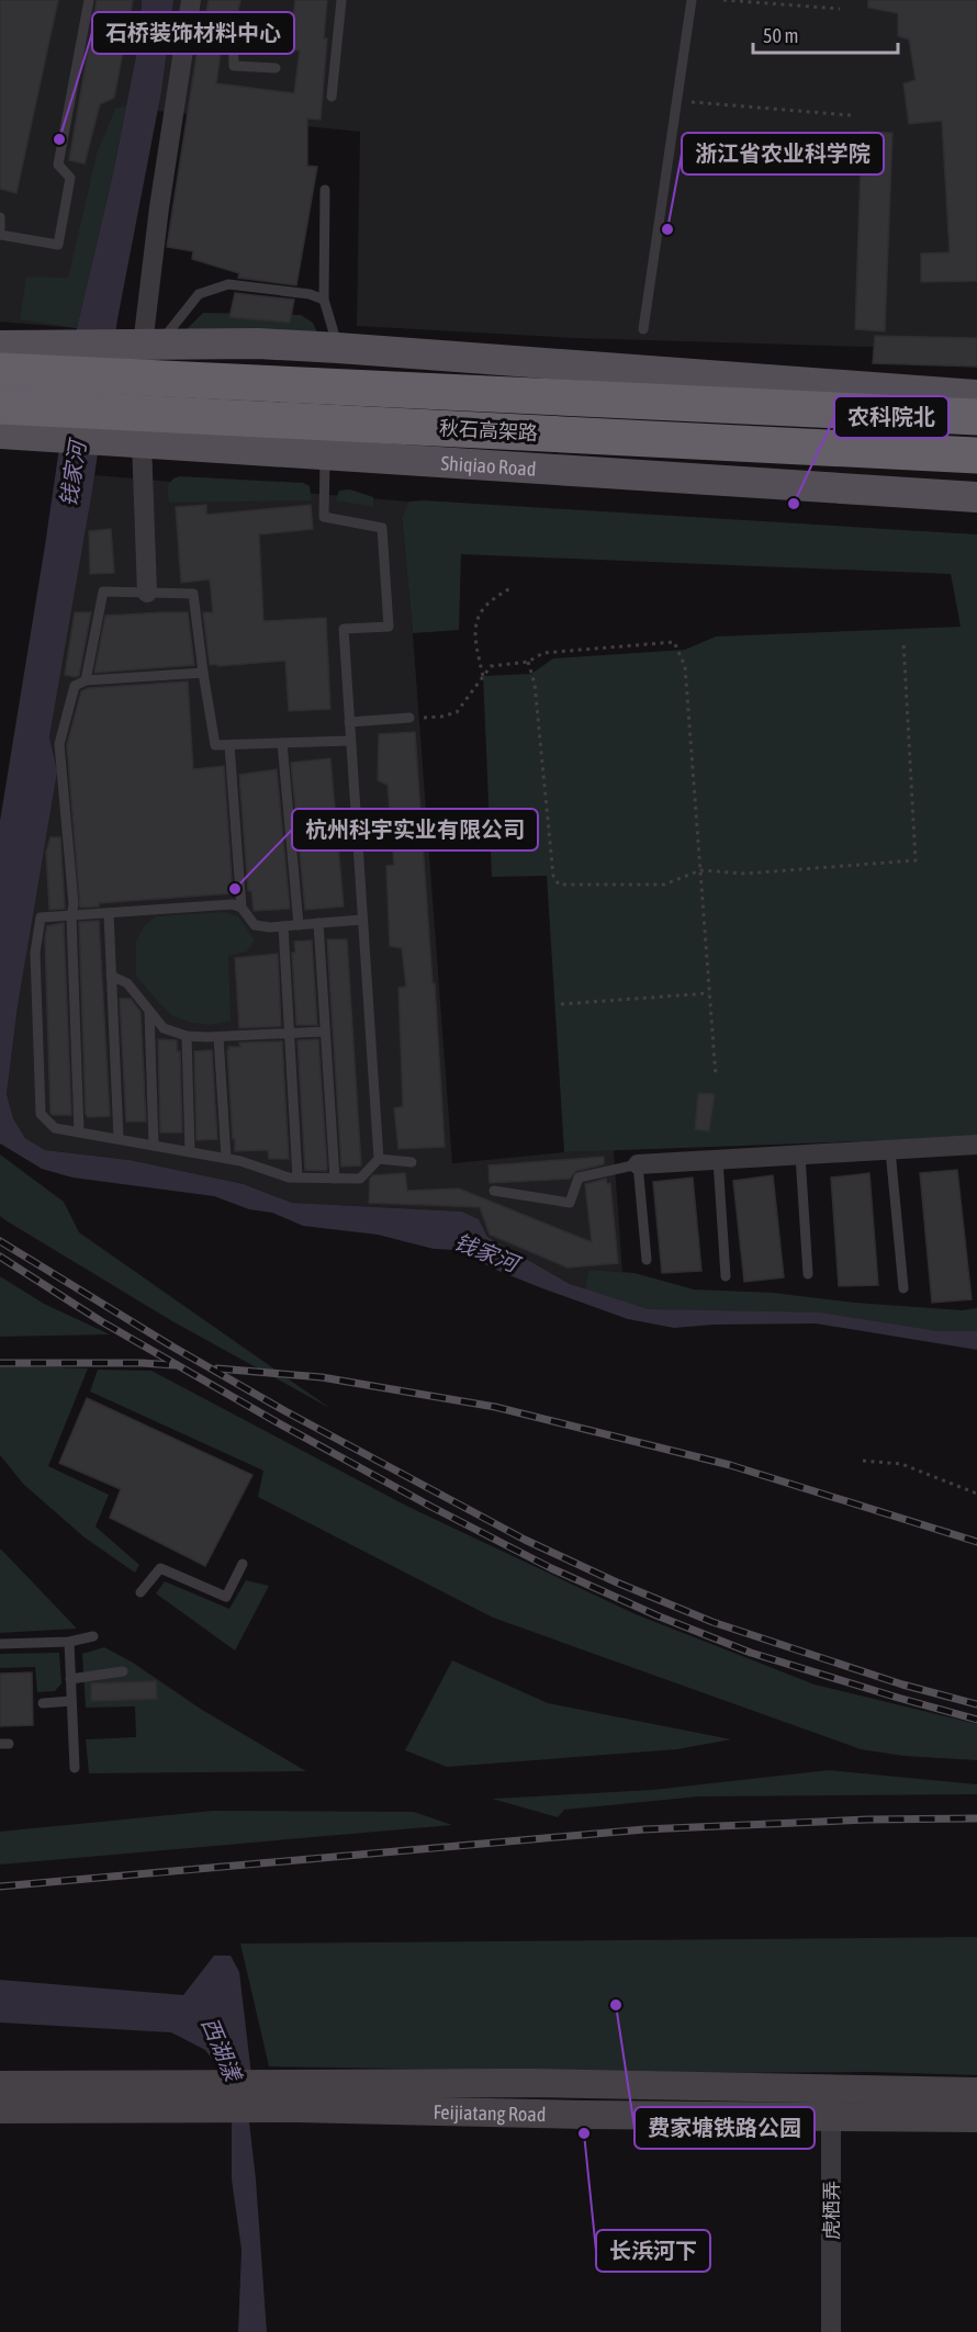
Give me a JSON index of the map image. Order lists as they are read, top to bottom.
{
  "streets": {
    "highway": ["秋石高架路"],
    "main road": ["Shiqiao Road"],
    "street": ["Feijiatang Road", "虎栖弄"]
  },
  "crossings": [
    ["Feijiatang Road", "虎栖弄"]
  ],
  "water": ["钱家河", "西湖漾"],
  "places": [
    "石桥装饰材料中心",
    "浙江省农业科学院",
    "农科院北",
    "杭州科宇实业有限公司",
    "费家塘铁路公园",
    "长浜河下"
  ],
  "scale_bar": "50 m"
}
